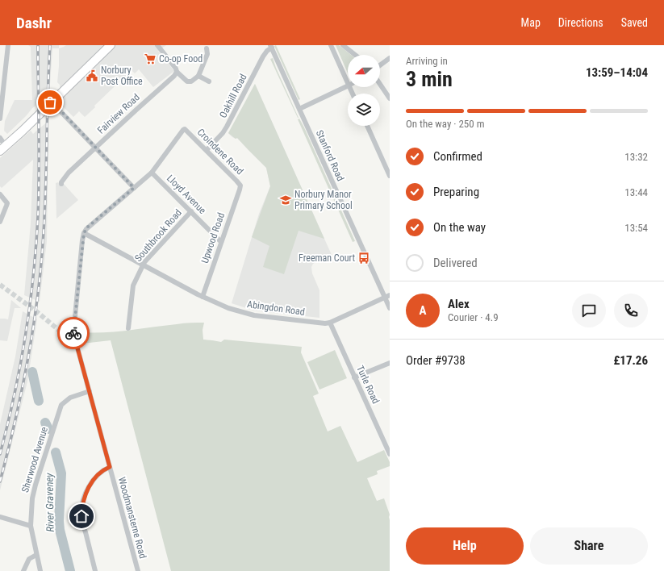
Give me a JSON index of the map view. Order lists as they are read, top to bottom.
{
  "streets": {
    "street": [
      "Oakhill Road",
      "Fairview Road",
      "Croindene Road",
      "Stanford Road",
      "Lloyd Avenue",
      "Southbrook Road",
      "Upwood Road",
      "Abingdon Road",
      "Turle Road",
      "Sherwood Avenue",
      "Woodmansterne Road"
    ]
  },
  "crossings": [
    ["Oakhill Road", "Croindene Road"],
    ["Oakhill Road", "Stanford Road"],
    ["Croindene Road", "Lloyd Avenue"],
    ["Croindene Road", "Upwood Road"],
    ["Lloyd Avenue", "Southbrook Road"],
    ["Lloyd Avenue", "Upwood Road"],
    ["Southbrook Road", "Abingdon Road"],
    ["Upwood Road", "Abingdon Road"],
    ["Abingdon Road", "Turle Road"],
    ["Abingdon Road", "Woodmansterne Road"],
    ["Sherwood Avenue", "Woodmansterne Road"]
  ],
  "water": ["River Graveney"],
  "places": {
    "supermarket": ["Co-op Food"],
    "public building": ["Norbury Post Office"],
    "school or university": ["Norbury Manor Primary School"],
    "bus stop": ["Freeman Court"]
  },
  "north": "left",
  "page": {
    "header": "Dashr",
    "nav": ["Map", "Directions", "Saved"],
    "heading": ["3 min", "Arriving in", "13:59–14:04"],
    "panel": [
      "Alex",
      "Courier · 4.9",
      "Order #9738",
      "£17.26"
    ],
    "bar": "On the way · 250 m",
    "list": [
      ["Confirmed", "13:32"],
      ["Preparing", "13:44"],
      ["On the way", "13:54"],
      "Delivered"
    ],
    "round": "A",
    "buttons": ["Help", "Share"]
  }
}
